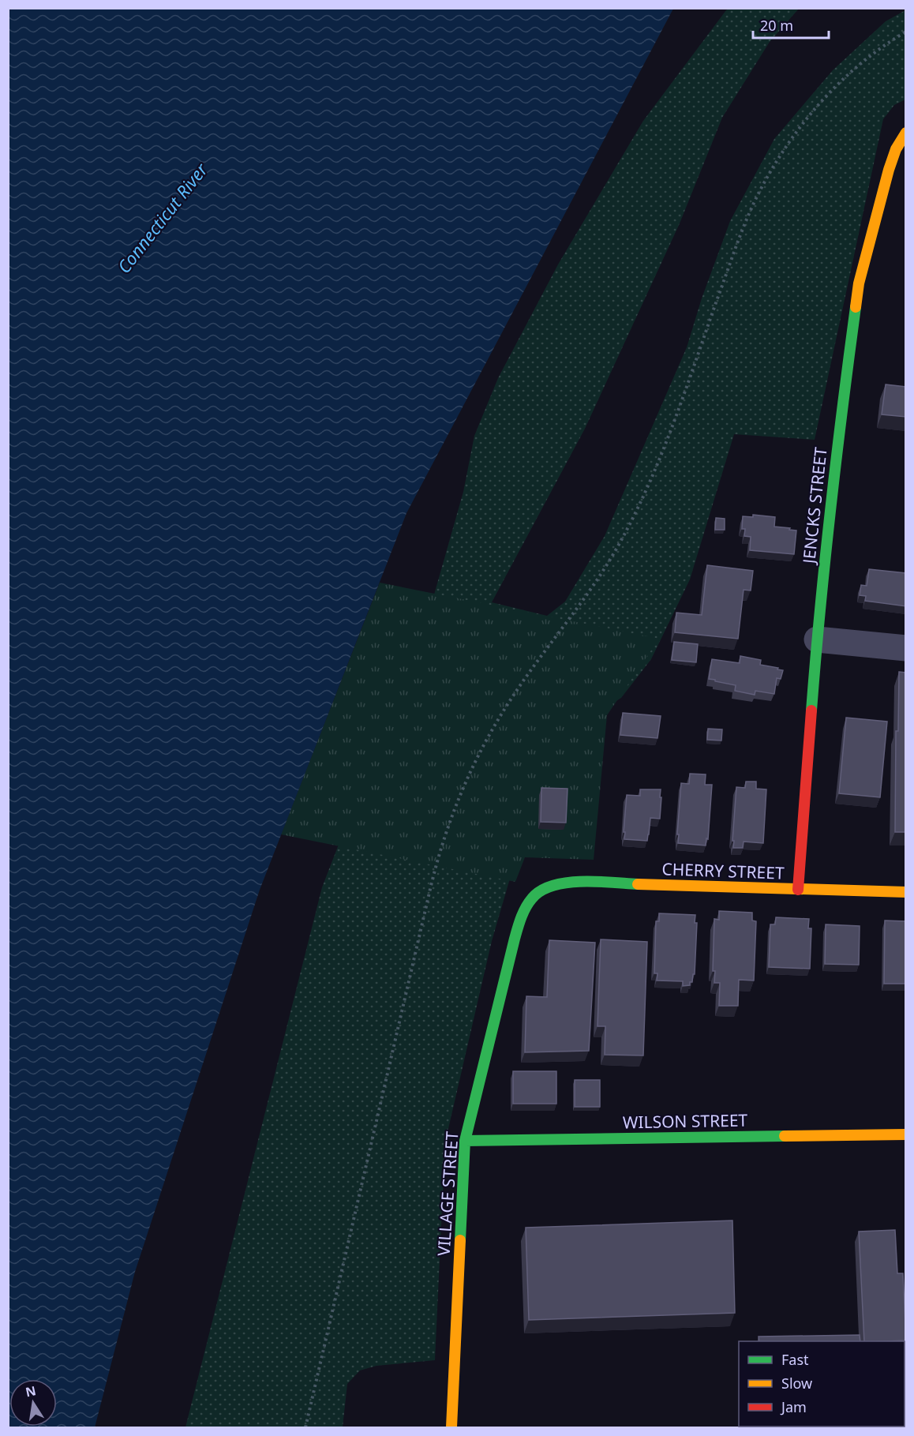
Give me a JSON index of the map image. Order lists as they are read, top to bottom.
{
  "streets": {
    "street": [
      "JENCKS STREET",
      "CHERRY STREET",
      "WILSON STREET",
      "VILLAGE STREET"
    ]
  },
  "crossings": [
    ["JENCKS STREET", "CHERRY STREET"],
    ["CHERRY STREET", "VILLAGE STREET"],
    ["WILSON STREET", "VILLAGE STREET"]
  ],
  "water": ["Connecticut River"],
  "legend": ["Fast", "Slow", "Jam"],
  "scale_bar": "20 m",
  "north": "top"
}
